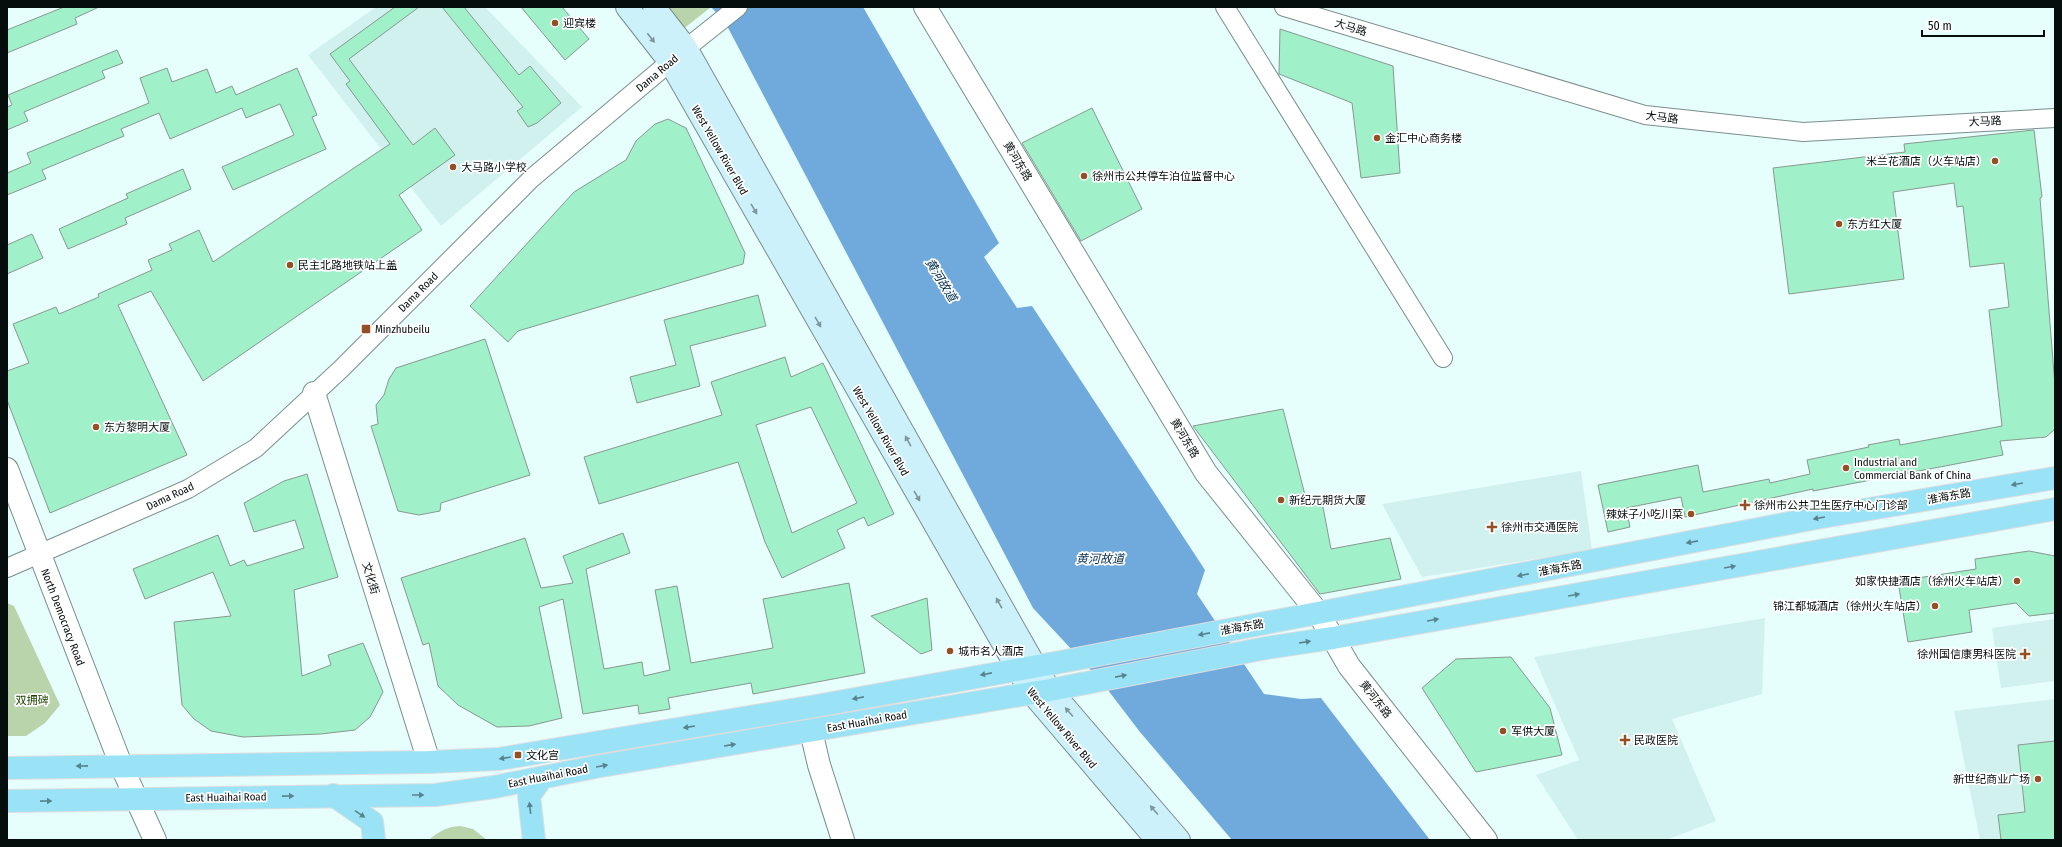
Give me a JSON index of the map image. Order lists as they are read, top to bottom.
{
  "streets": {
    "main road": ["West Yellow River Blvd", "淮海东路", "East Huaihai Road"],
    "street": [
      "大马路",
      "Dama Road",
      "黄河东路",
      "文化街",
      "North Democracy Road"
    ]
  },
  "crossings": [
    ["Dama Road", "West Yellow River Blvd"],
    ["Dama Road", "文化街"],
    ["Dama Road", "North Democracy Road"],
    ["West Yellow River Blvd", "淮海东路"],
    ["West Yellow River Blvd", "East Huaihai Road"],
    ["黄河东路", "淮海东路"],
    ["黄河东路", "East Huaihai Road"],
    ["North Democracy Road", "East Huaihai Road"]
  ],
  "water": ["黄河故道"],
  "parks": ["双拥碑"],
  "places": {
    "other": [
      "迎宾楼",
      "金汇中心商务楼",
      "米兰花酒店（火车站店）",
      "大马路小学校",
      "徐州市公共停车泊位监督中心",
      "东方红大厦",
      "民主北路地铁站上盖",
      "东方黎明大厦",
      "Industrial and Commercial Bank of China",
      "新纪元期货大厦",
      "辣妹子小吃川菜",
      "如家快捷酒店（徐州火车站店）",
      "锦江都城酒店（徐州火车站店）",
      "城市名人酒店",
      "军供大厦",
      "新世纪商业广场"
    ],
    "transit": ["Minzhubeilu", "文化宫"],
    "health": [
      "徐州市公共卫生医疗中心门诊部",
      "徐州市交通医院",
      "徐州国信康男科医院",
      "民政医院"
    ]
  },
  "scale_bar": "50 m"
}
